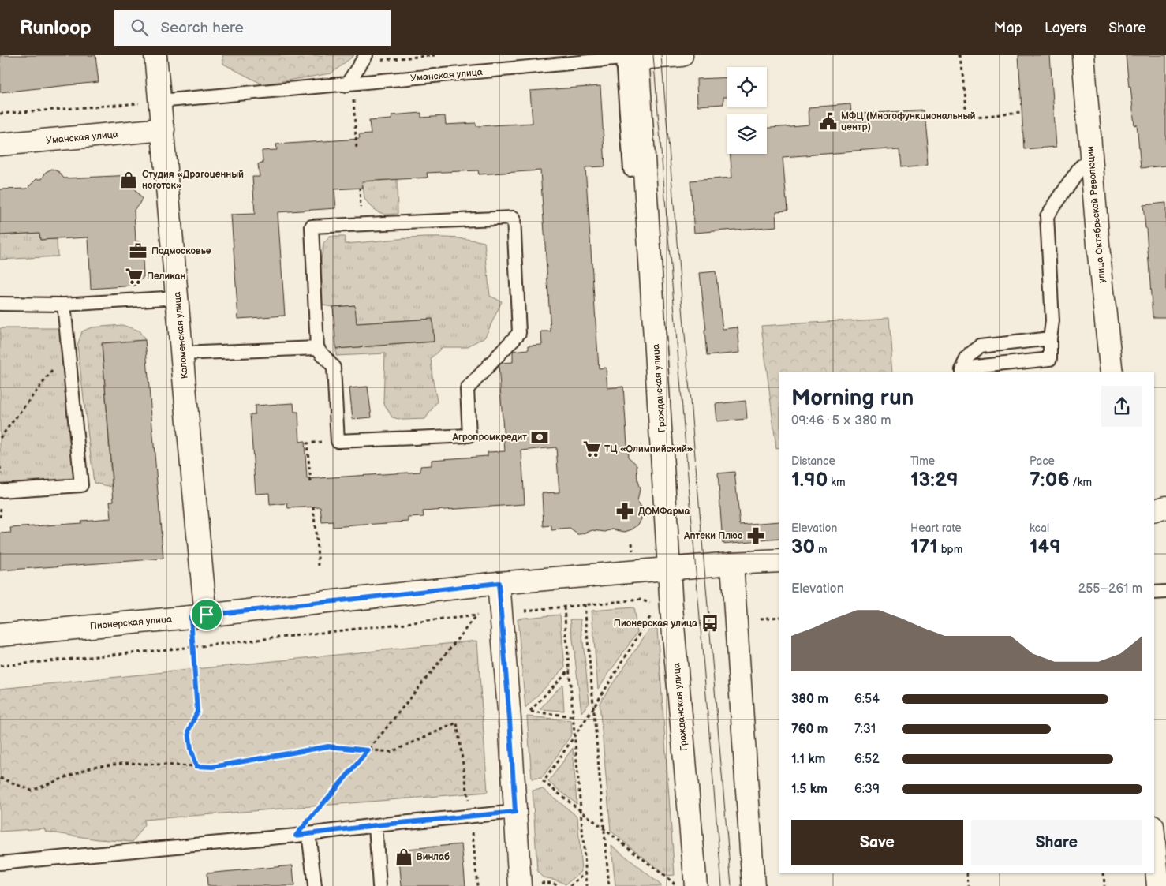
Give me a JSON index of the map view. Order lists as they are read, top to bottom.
{
  "streets": {
    "street": [
      "Уманская улица",
      "улица Октябрьской Революции",
      "Коломенская улица",
      "Гражданская улица",
      "Пионерская улица"
    ]
  },
  "crossings": [
    ["Уманская улица", "Коломенская улица"],
    ["Коломенская улица", "Пионерская улица"],
    ["Гражданская улица", "Пионерская улица"]
  ],
  "places": {
    "public building": ["МФЦ (Многофункциональный центр)"],
    "shop": ["Студия «Драгоценный ноготок»", "Винлаб"],
    "office": ["Подмосковье"],
    "supermarket": ["Пеликан", "ТЦ «Олимпийский»"],
    "bank": ["Агропромкредит"],
    "pharmacy": ["ДОМФарма", "Аптеки Плюс"],
    "bus stop": ["Пионерская улица"]
  },
  "page": {
    "header": "Runloop",
    "search": "Search here",
    "nav": ["Map", "Layers", "Share"],
    "heading": ["Morning run", "09:46 · 5 × 380 m"],
    "stats": [
      ["Distance", "1.90 km"],
      ["Time", "13:29"],
      ["Pace", "7:06 /km"],
      ["Elevation", "30 m"],
      ["Heart rate", "171 bpm"],
      ["kcal", "149"]
    ],
    "chart": ["Elevation", "255–261 m"],
    "list": [
      {
        "name": "380 m",
        "note": "6:54"
      },
      {
        "name": "760 m",
        "note": "7:31"
      },
      {
        "name": "1.1 km",
        "note": "6:52"
      },
      {
        "name": "1.5 km",
        "note": "6:39"
      }
    ],
    "buttons": ["Save", "Share"]
  }
}
